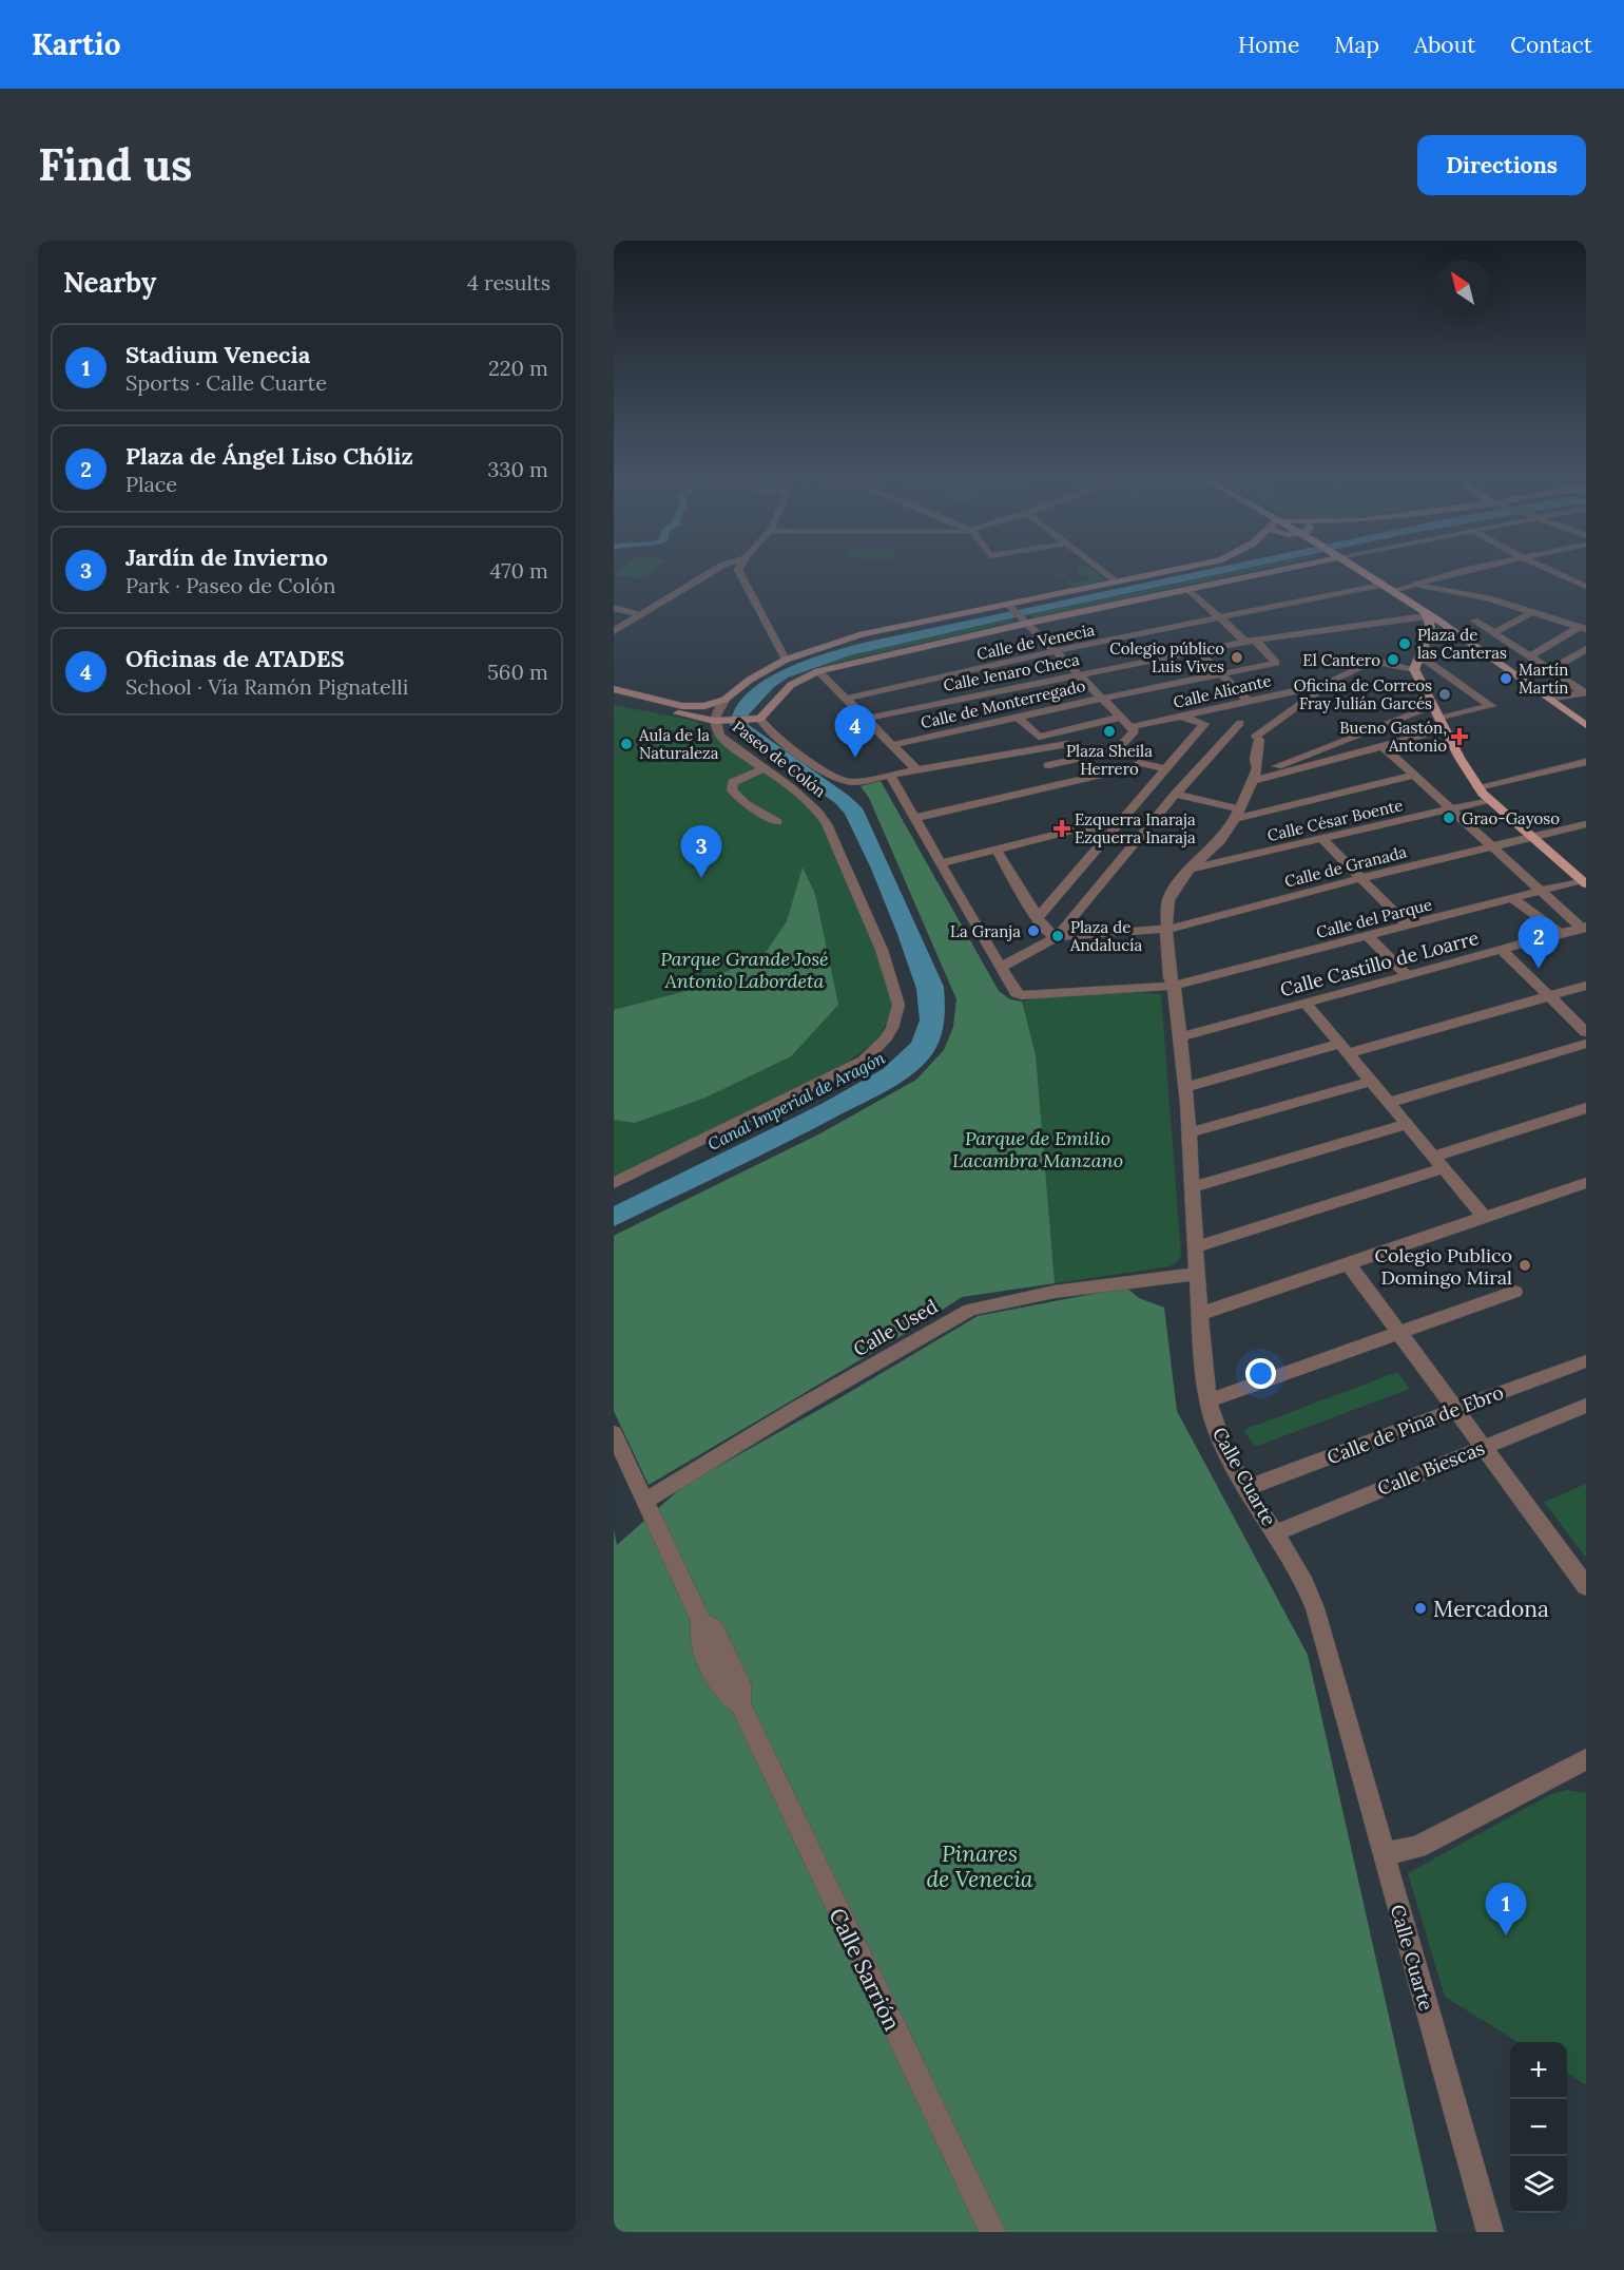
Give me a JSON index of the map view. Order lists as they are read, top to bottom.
{
  "streets": {
    "main road": ["Paseo de Colón"],
    "street": [
      "Calle de Venecia",
      "Calle Jenaro Checa",
      "Calle Alicante",
      "Calle de Monterregado",
      "Calle César Boente",
      "Calle de Granada",
      "Calle del Parque",
      "Calle Castillo de Loarre",
      "Calle Used",
      "Calle de Pina de Ebro",
      "Calle Biescas",
      "Calle Cuarte",
      "Calle Sarrión"
    ]
  },
  "crossings": [
    ["Calle Jenaro Checa", "Calle de Monterregado"],
    ["Calle César Boente", "Calle Cuarte"],
    ["Calle de Granada", "Calle Cuarte"],
    ["Calle del Parque", "Calle Cuarte"],
    ["Calle Castillo de Loarre", "Calle Cuarte"],
    ["Calle Used", "Calle Cuarte"],
    ["Calle Used", "Calle Sarrión"],
    ["Calle de Pina de Ebro", "Calle Cuarte"],
    ["Calle Biescas", "Calle Cuarte"]
  ],
  "water": ["Canal Imperial de Aragón"],
  "parks": ["Parque Grande José Antonio Labordeta", "Parque de Emilio Lacambra Manzano", "Pinares de Venecia"],
  "places": {
    "other": [
      "Plaza de las Canteras",
      "Colegio público Luis Vives",
      "El Cantero",
      "Martín Martín",
      "Oficina de Correos Fray Julián Garcés",
      "Plaza Sheila Herrero",
      "Aula de la Naturaleza",
      "Grao-Gayoso",
      "La Granja",
      "Plaza de Andalucía",
      "Colegio Publico Domingo Miral",
      "Mercadona"
    ],
    "health": ["Bueno Gastón, Antonio", "Ezquerra Inaraja Ezquerra Inaraja"]
  },
  "north": "top left",
  "page": {
    "header": "Kartio",
    "nav": [
      "Home",
      "Map",
      "About",
      "Contact"
    ],
    "buttons": "Directions",
    "title": "Find us",
    "heading": ["Nearby", "4 results"],
    "list": [
      {
        "mark": "1",
        "name": "Stadium Venecia",
        "note": "Sports · Calle Cuarte",
        "value": "220 m"
      },
      {
        "mark": "2",
        "name": "Plaza de Ángel Liso Chóliz",
        "note": "Place",
        "value": "330 m"
      },
      {
        "mark": "3",
        "name": "Jardín de Invierno",
        "note": "Park · Paseo de Colón",
        "value": "470 m"
      },
      {
        "mark": "4",
        "name": "Oficinas de ATADES",
        "note": "School · Vía Ramón Pignatelli",
        "value": "560 m"
      }
    ],
    "pins": [
      "4",
      "3",
      "2",
      "1"
    ],
    "map_buttons": ["+", "−"]
  }
}
